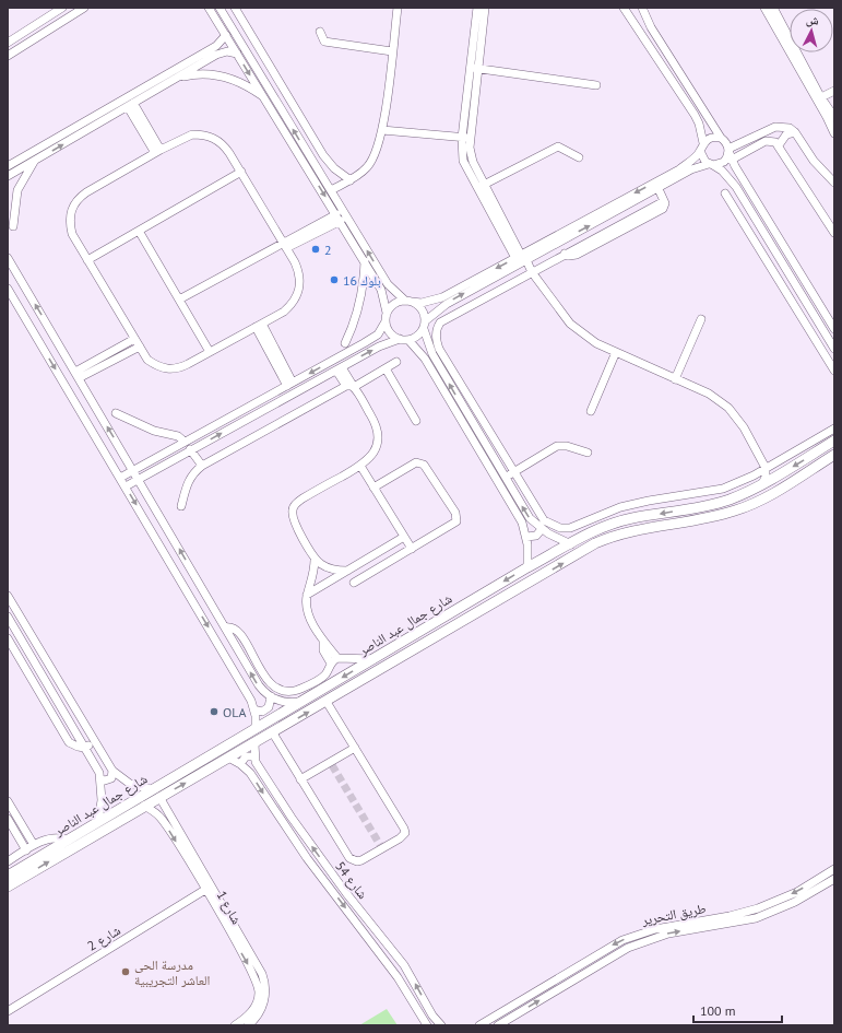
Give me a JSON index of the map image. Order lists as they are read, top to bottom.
{
  "streets": {
    "main road": ["شارع جمال عبد الناصر"],
    "street": [
      "شارع 54",
      "شارع 1",
      "طريق التحرير",
      "شارع 2"
    ]
  },
  "crossings": [
    ["شارع جمال عبد الناصر", "شارع 54"],
    ["شارع جمال عبد الناصر", "شارع 1"],
    ["شارع 1", "شارع 2"]
  ],
  "places": [
    "2",
    "بلوك 16",
    "OLA",
    "مدرسة الحى العاشر التجريبية"
  ],
  "scale_bar": "100 m",
  "north": "top"
}
